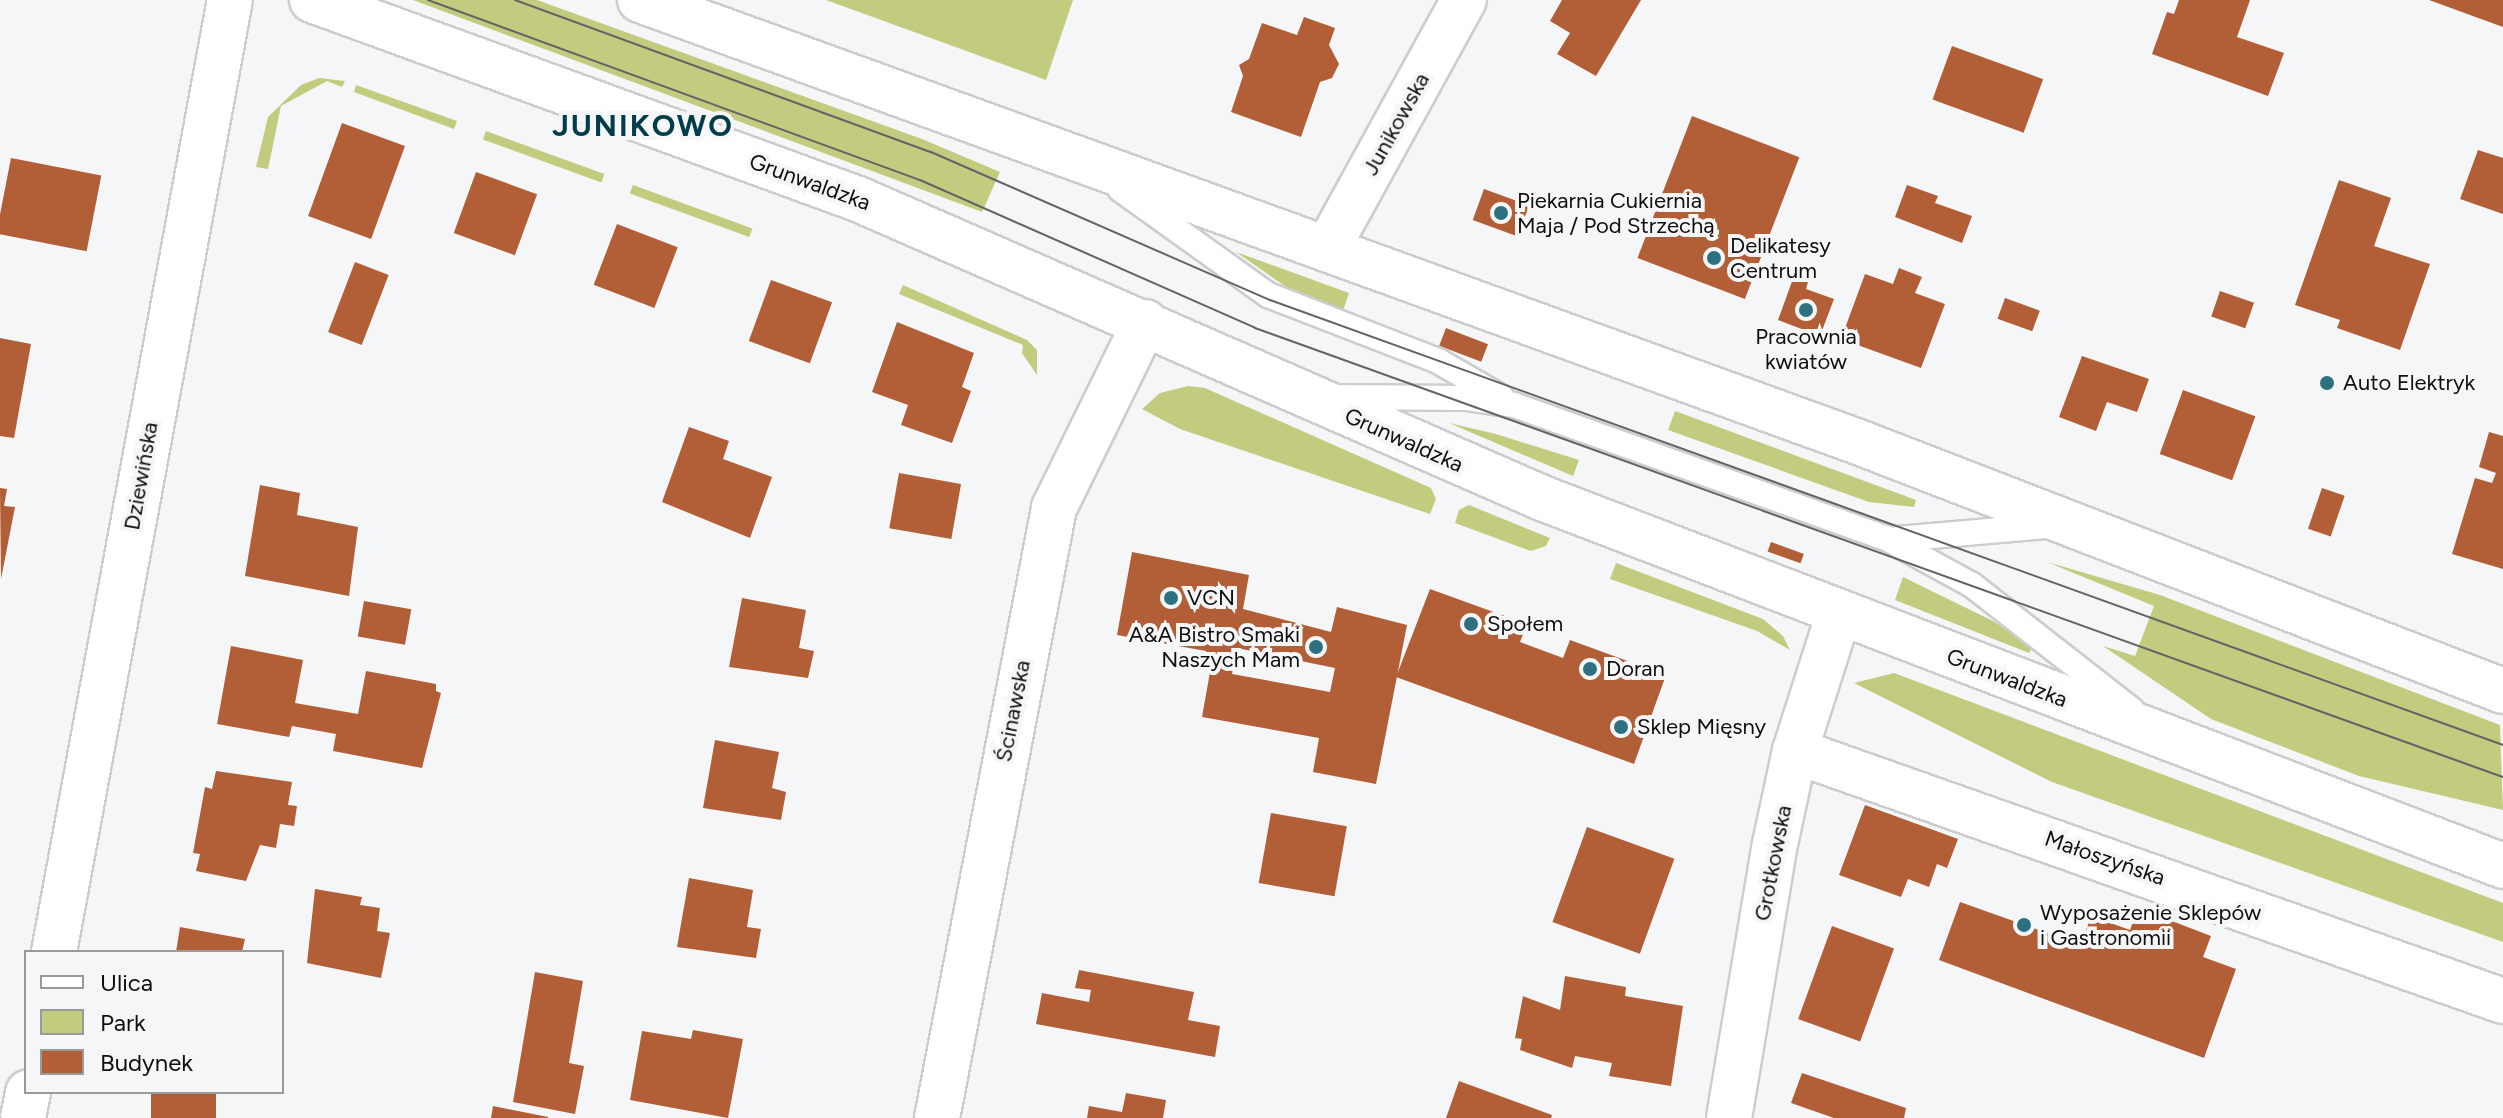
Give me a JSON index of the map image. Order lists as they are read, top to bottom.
{
  "streets": {
    "street": [
      "Junikowska",
      "Grunwaldzka",
      "Dziewińska",
      "Ścinawska",
      "Małoszyńska",
      "Grotkowska"
    ]
  },
  "crossings": [
    ["Grunwaldzka", "Ścinawska"],
    ["Grunwaldzka", "Grotkowska"],
    ["Małoszyńska", "Grotkowska"]
  ],
  "districts": ["JUNIKOWO"],
  "places": [
    "Piekarnia Cukiernia Maja / Pod Strzechą",
    "Delikatesy Centrum",
    "Pracownia kwiatów",
    "Auto Elektryk",
    "VCN",
    "Społem",
    "A&A Bistro Smaki Naszych Mam",
    "Doran",
    "Sklep Mięsny",
    "Wyposażenie Sklepów i Gastronomii"
  ],
  "legend": ["Ulica", "Park", "Budynek"]
}
